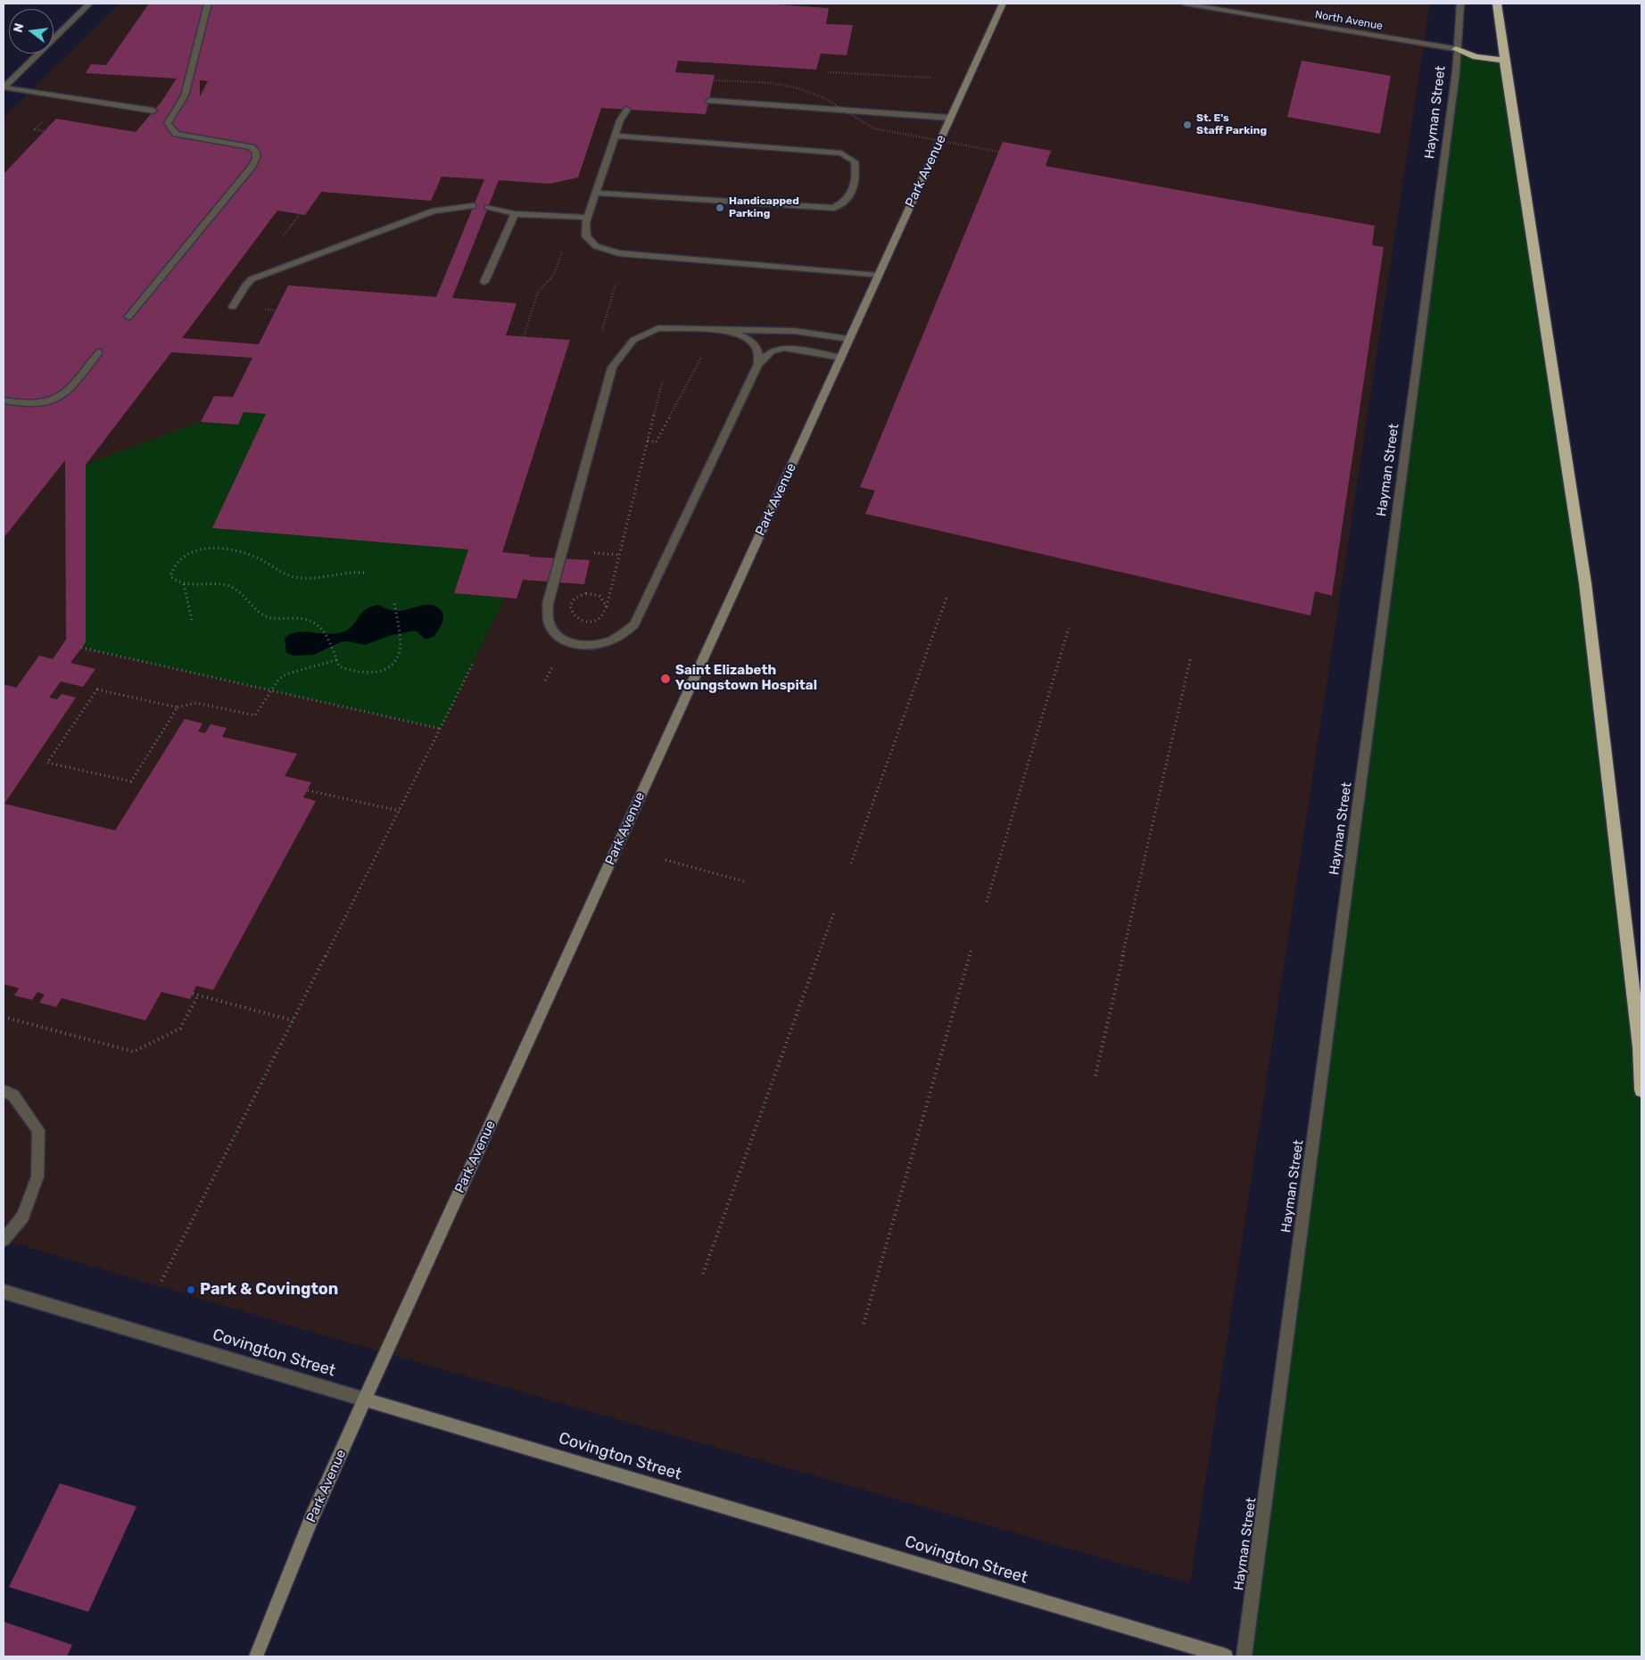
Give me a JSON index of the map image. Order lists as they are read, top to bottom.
{
  "streets": {
    "street": [
      "North Avenue",
      "Hayman Street",
      "Park Avenue",
      "Covington Street"
    ]
  },
  "crossings": [
    ["North Avenue", "Hayman Street"],
    ["Park Avenue", "Covington Street"]
  ],
  "places": [
    "St. E's Staff Parking",
    "Handicapped Parking",
    "Saint Elizabeth Youngstown Hospital",
    "Park & Covington"
  ],
  "north": "left"
}
